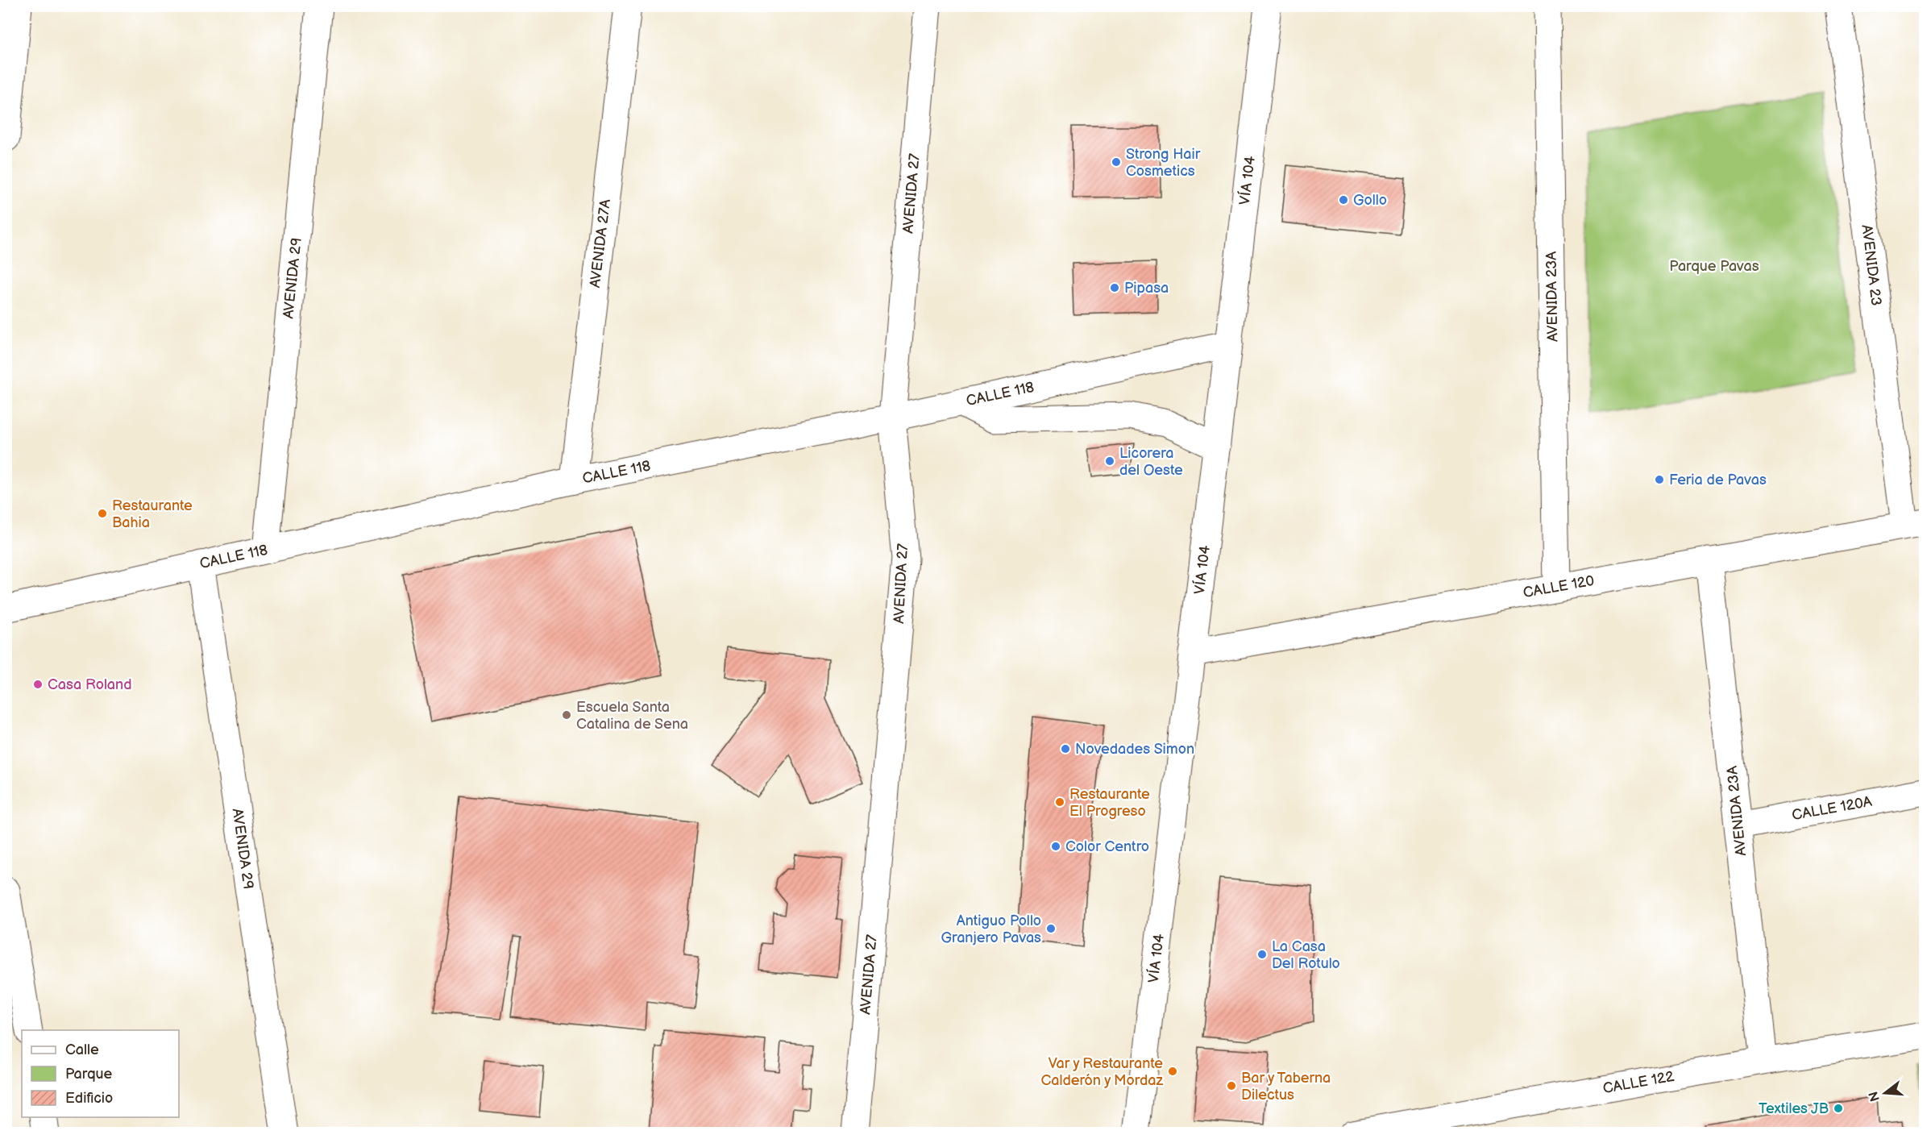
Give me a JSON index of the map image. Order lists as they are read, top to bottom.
{
  "streets": {
    "street": [
      "VÍA 104",
      "AVENIDA 27",
      "AVENIDA 27A",
      "AVENIDA 23",
      "AVENIDA 29",
      "AVENIDA 23A",
      "CALLE 118",
      "CALLE 120",
      "CALLE 120A",
      "CALLE 122"
    ]
  },
  "crossings": [
    ["VÍA 104", "CALLE 118"],
    ["VÍA 104", "CALLE 120"],
    ["AVENIDA 27", "CALLE 118"],
    ["AVENIDA 27A", "CALLE 118"],
    ["AVENIDA 23", "CALLE 120"],
    ["AVENIDA 29", "CALLE 118"],
    ["AVENIDA 23A", "CALLE 120"],
    ["AVENIDA 23A", "CALLE 120A"],
    ["AVENIDA 23A", "CALLE 122"]
  ],
  "parks": ["Parque Pavas"],
  "places": [
    "Strong Hair Cosmetics",
    "Gollo",
    "Pipasa",
    "Licorera del Oeste",
    "Feria de Pavas",
    "Restaurante Bahia",
    "Casa Roland",
    "Escuela Santa Catalina de Sena",
    "Novedades Simon",
    "Restaurante El Progreso",
    "Color Centro",
    "Antiguo Pollo Granjero Pavas",
    "La Casa Del Rotulo",
    "Var y Restaurante Calderón y Mordaz",
    "Bar y Taberna Dilectus",
    "Textiles JB"
  ],
  "legend": ["Calle", "Parque", "Edificio"],
  "north": "left"
}
